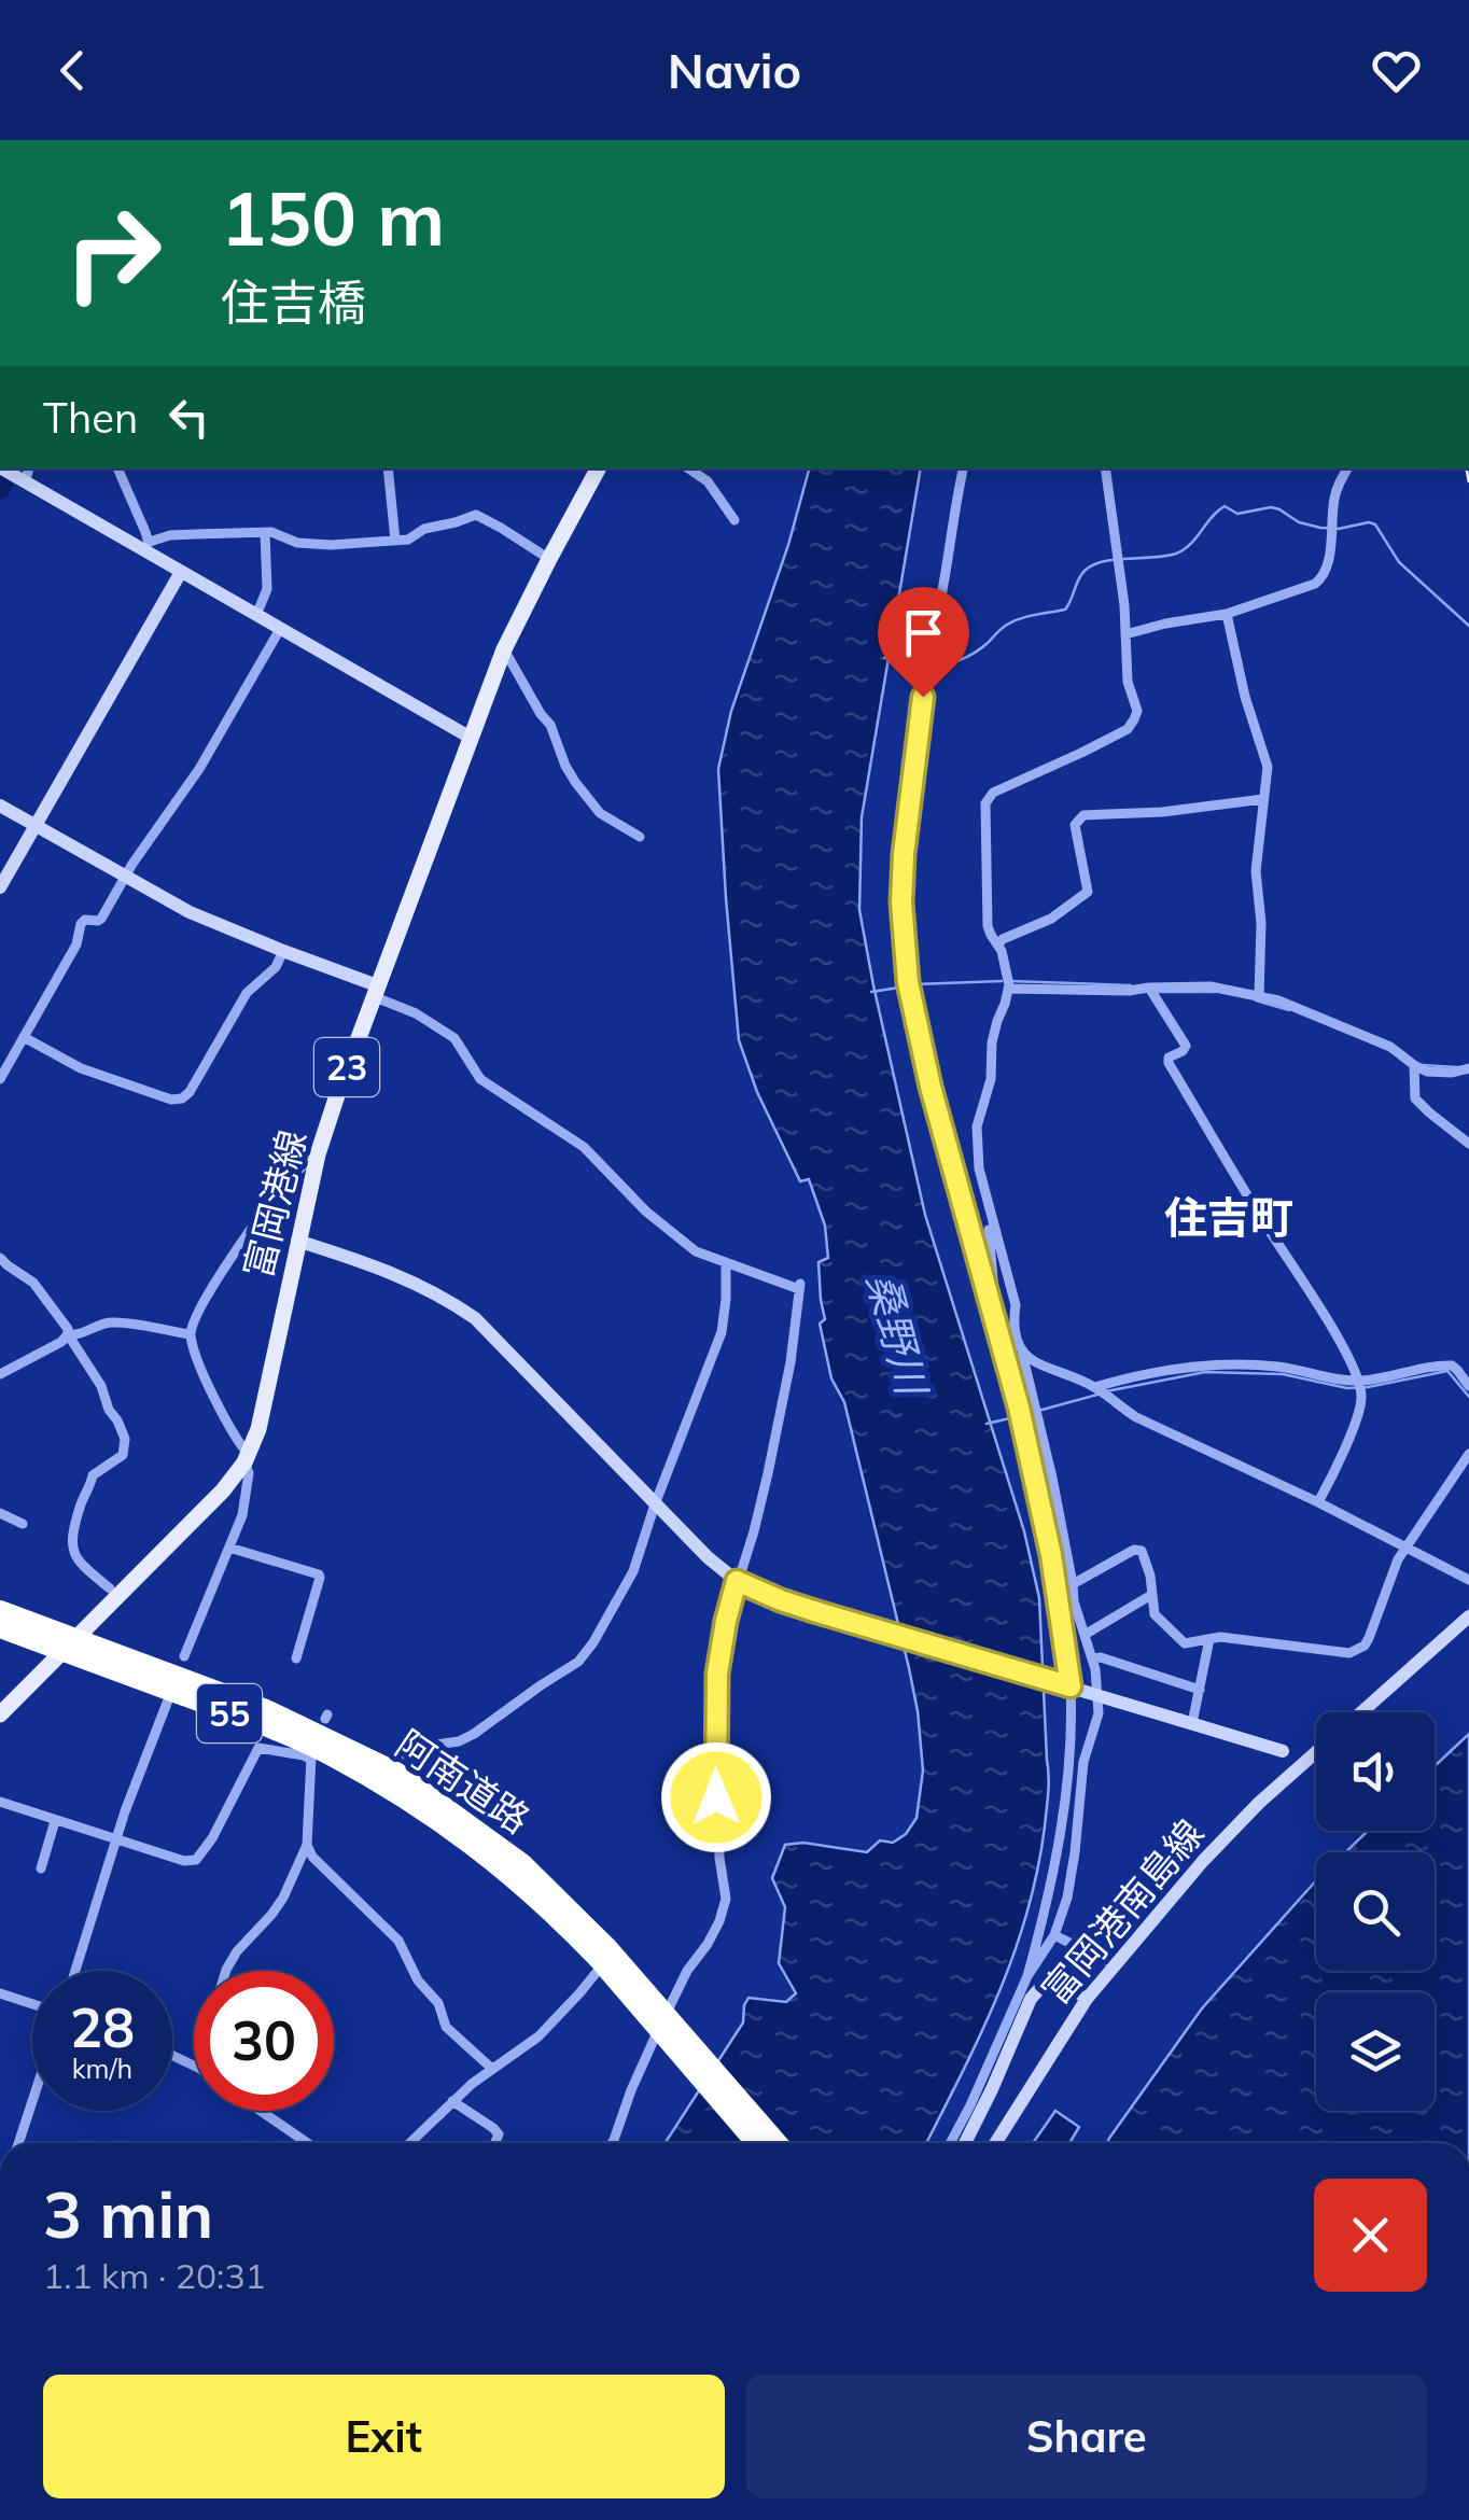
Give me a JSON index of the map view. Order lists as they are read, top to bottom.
{
  "streets": {
    "highway": ["55", "阿南道路"],
    "main road": ["23", "富岡港線"],
    "street": ["富岡港南島線"]
  },
  "crossings": [
    ["富岡港線", "阿南道路"]
  ],
  "districts": ["住吉町"],
  "water": ["桑野川"],
  "page": {
    "header": "Navio",
    "turn": ["150 m", "住吉橋"],
    "then": "Then",
    "speed": "28 km/h",
    "limit": "30",
    "heading": ["3 min", "1.1 km · 20:31"],
    "buttons": ["Exit", "Share"]
  }
}
